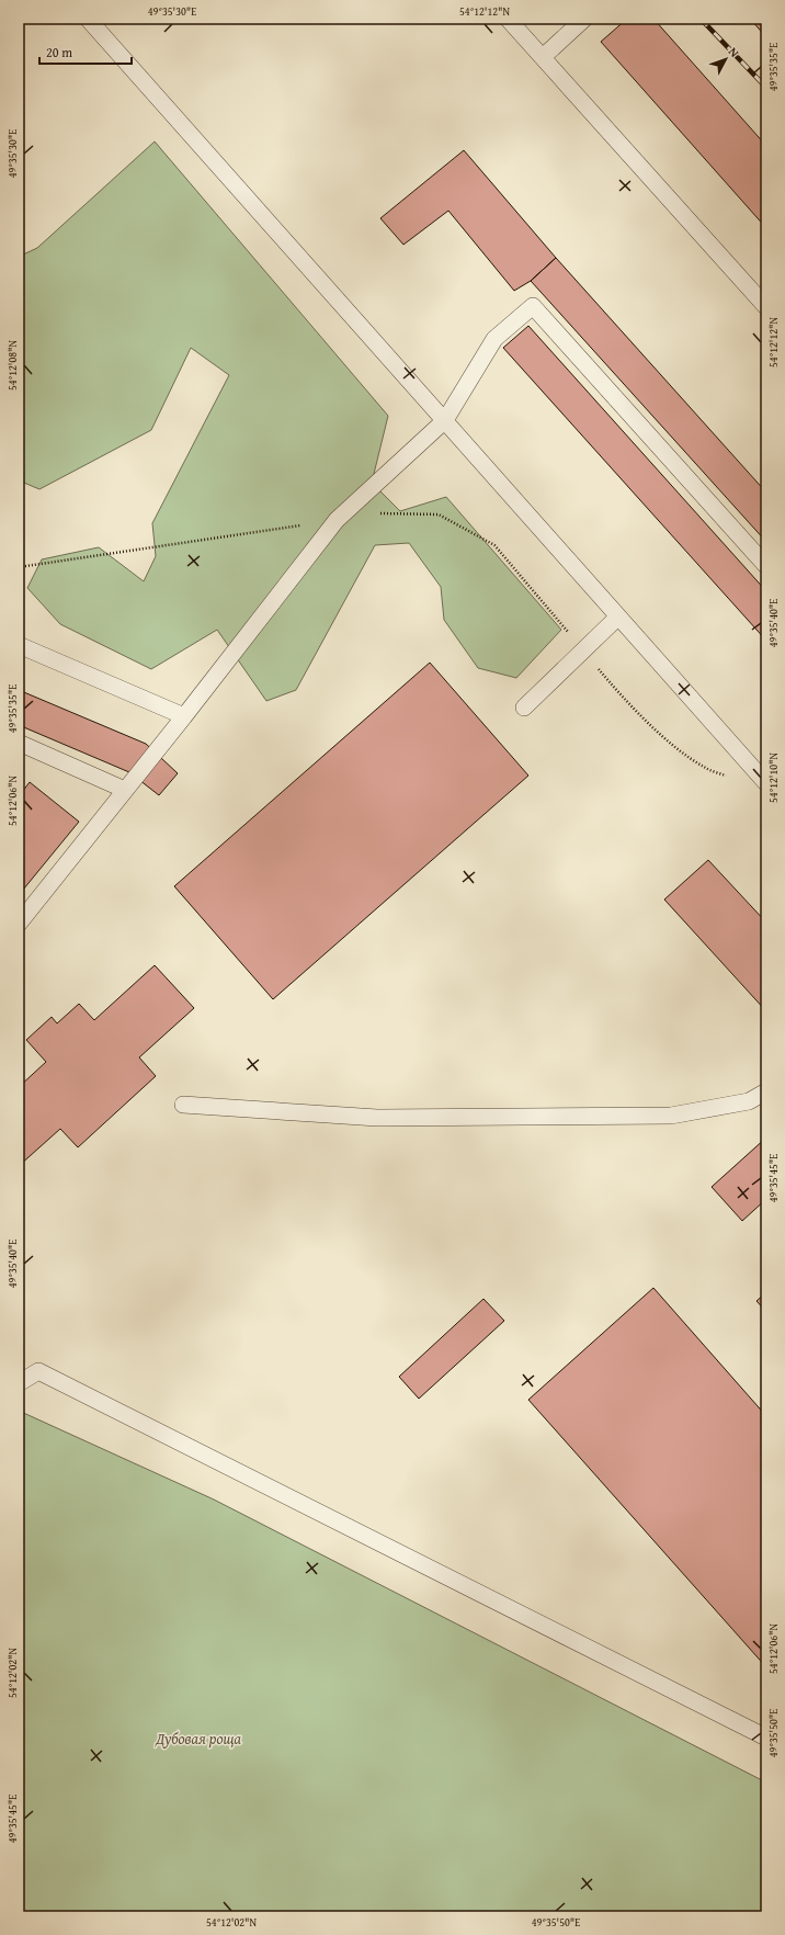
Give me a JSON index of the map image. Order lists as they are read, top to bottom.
{
  "parks": ["Дубовая роща"],
  "scale_bar": "20 m",
  "north": "top right",
  "coordinates": [
    "49°35'30\"E",
    "54°12'12\"N",
    "49°35'35\"E",
    "54°12'08\"N",
    "49°35'40\"E",
    "54°12'10\"N",
    "54°12'06\"N",
    "49°35'45\"E",
    "54°12'02\"N",
    "49°35'50\"E"
  ]
}
